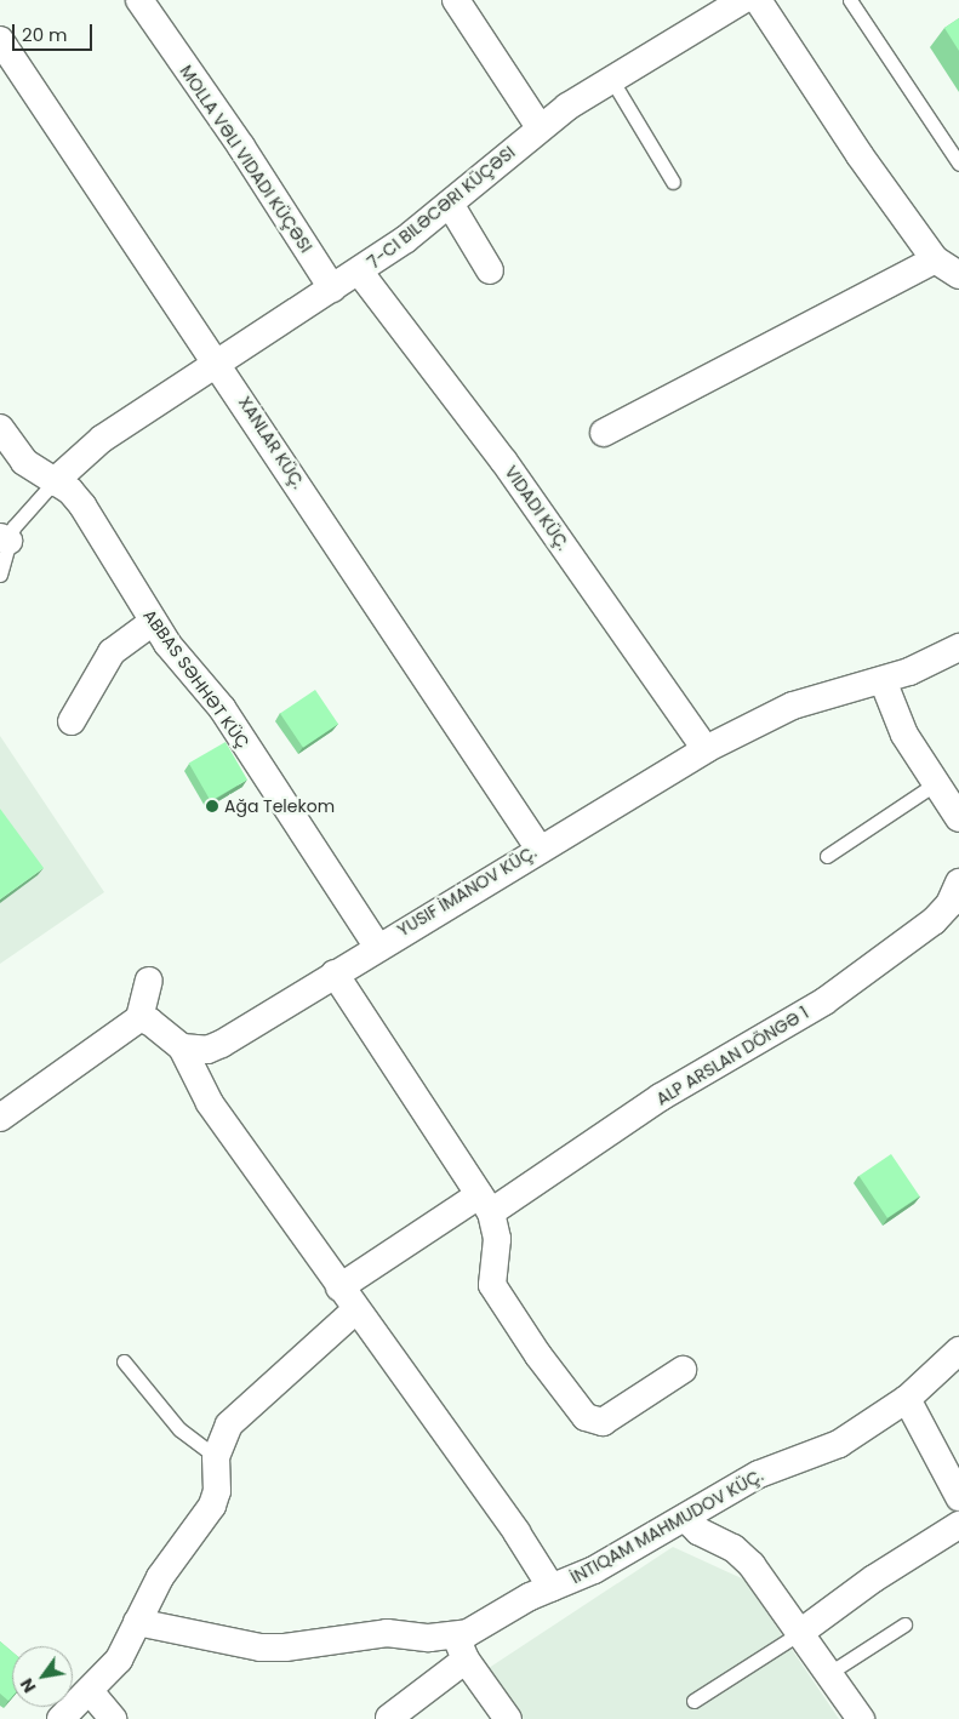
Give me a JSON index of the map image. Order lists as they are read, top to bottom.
{
  "streets": {
    "street": [
      "MOLLA VƏLI VIDADI KÜÇƏSI",
      "7-CI BILƏCƏRI KÜÇƏSI",
      "XANLAR KÜÇ.",
      "VIDADI KÜÇ.",
      "ABBAS SƏHHƏT KÜÇ",
      "YUSIF İMANOV KÜÇ.",
      "ALP ARSLAN DÖNGƏ 1",
      "İNTIQAM MAHMUDOV KÜÇ."
    ]
  },
  "crossings": [
    ["MOLLA VƏLI VIDADI KÜÇƏSI", "7-CI BILƏCƏRI KÜÇƏSI"],
    ["7-CI BILƏCƏRI KÜÇƏSI", "XANLAR KÜÇ."],
    ["7-CI BILƏCƏRI KÜÇƏSI", "VIDADI KÜÇ."],
    ["7-CI BILƏCƏRI KÜÇƏSI", "ABBAS SƏHHƏT KÜÇ"],
    ["XANLAR KÜÇ.", "YUSIF İMANOV KÜÇ."],
    ["VIDADI KÜÇ.", "YUSIF İMANOV KÜÇ."],
    ["ABBAS SƏHHƏT KÜÇ", "YUSIF İMANOV KÜÇ."]
  ],
  "places": ["Ağa Telekom"],
  "scale_bar": "20 m",
  "north": "bottom left"
}
